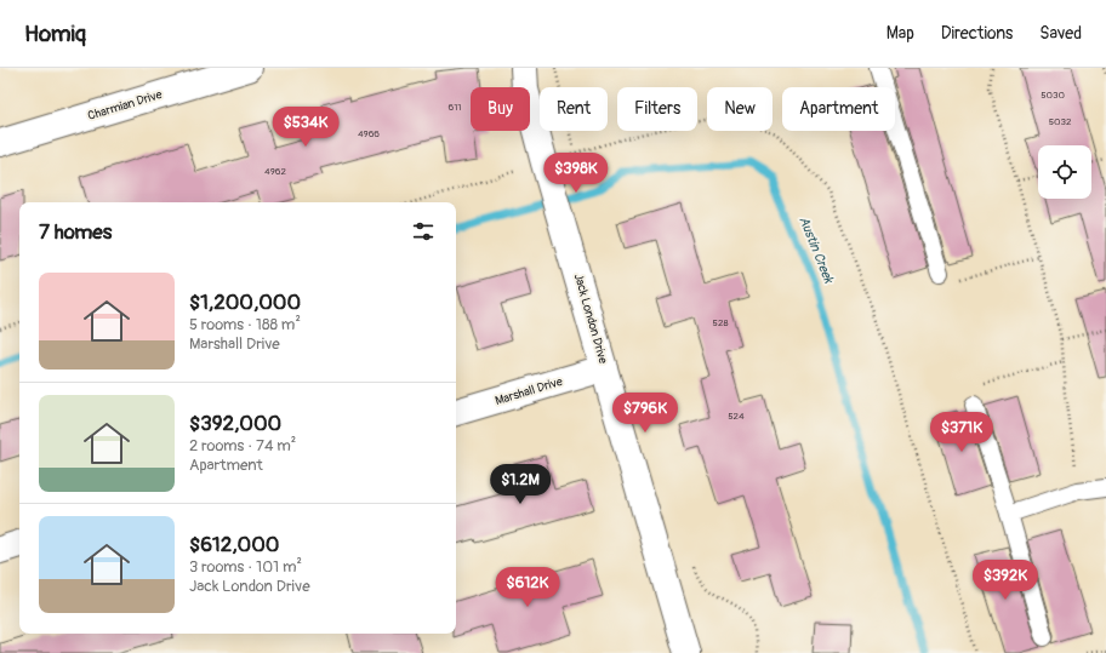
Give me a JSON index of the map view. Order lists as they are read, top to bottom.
{
  "streets": {
    "street": ["Charmian Drive", "Jack London Drive", "Marshall Drive"]
  },
  "crossings": [
    ["Jack London Drive", "Marshall Drive"]
  ],
  "water": ["Austin Creek"],
  "house_numbers": [
    "5030",
    "611",
    "5032",
    "4966",
    "4962",
    "528",
    "524"
  ],
  "page": {
    "header": "Homiq",
    "nav": ["Map", "Directions", "Saved"],
    "chip": [
      "Buy",
      "Rent",
      "Filters",
      "New",
      "Apartment"
    ],
    "price": [
      "$534K",
      "$398K",
      "$796K",
      "$371K",
      "$1.2M",
      "$392K",
      "$612K"
    ],
    "heading": "7 homes",
    "list": [
      {
        "name": "$1,200,000",
        "note": "5 rooms · 188 m² · Marshall Drive"
      },
      {
        "name": "$392,000",
        "note": "2 rooms · 74 m² · Apartment"
      },
      {
        "name": "$612,000",
        "note": "3 rooms · 101 m² · Jack London Drive"
      }
    ]
  }
}
